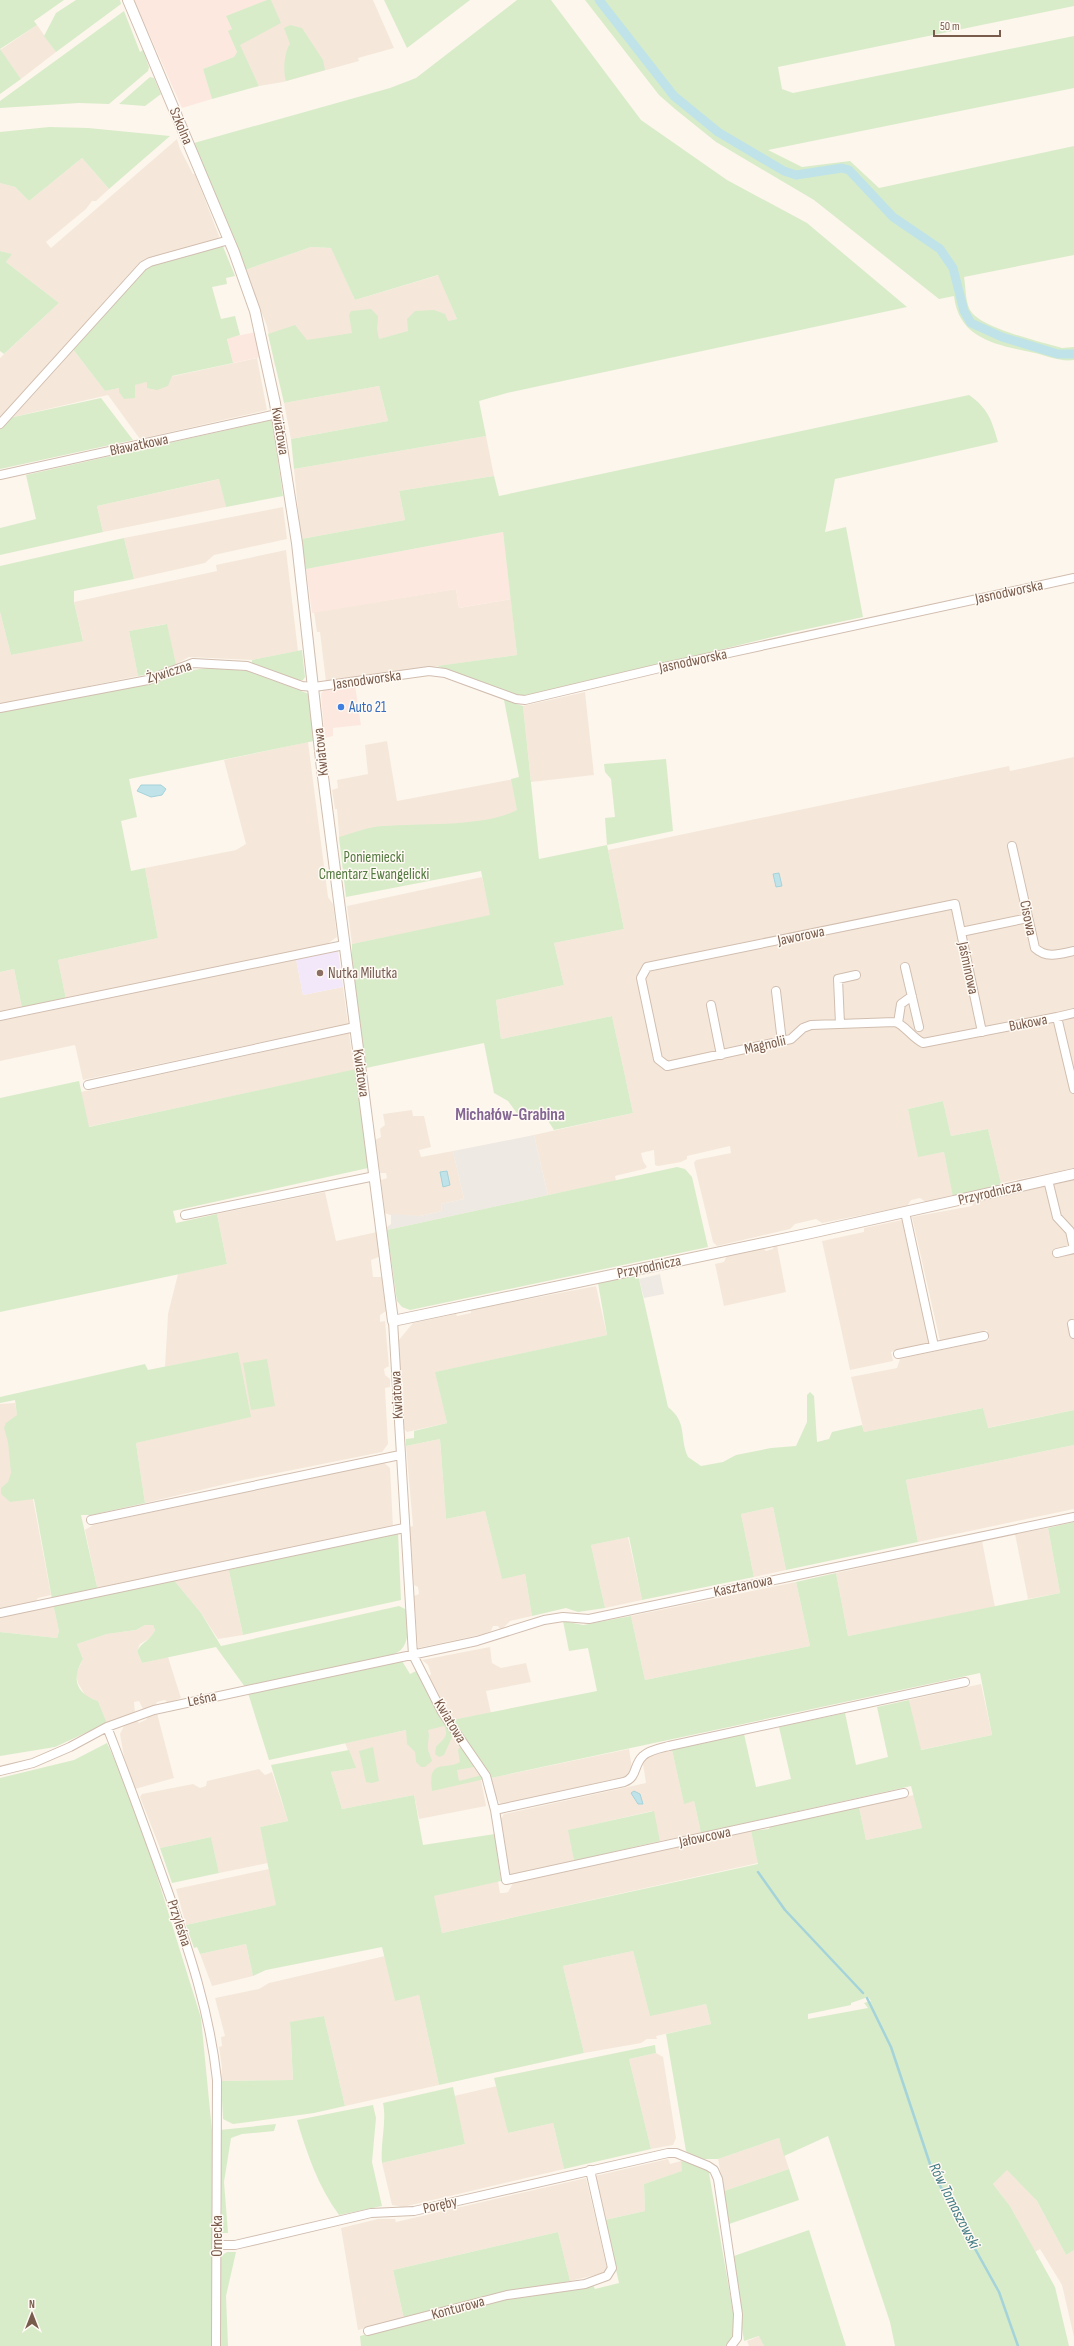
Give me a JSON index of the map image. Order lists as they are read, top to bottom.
{
  "streets": {
    "street": [
      "Szkolna",
      "Kwiatowa",
      "Bławatkowa",
      "Jasnodworska",
      "Żywiczna",
      "Cisowa",
      "Jaworowa",
      "Jaśminowa",
      "Bukowa",
      "Magnolii",
      "Przyrodnicza",
      "Kasztanowa",
      "Leśna",
      "Jałowcowa",
      "Przyleśna",
      "Poręby",
      "Ornecka",
      "Konturowa"
    ]
  },
  "crossings": [
    ["Szkolna", "Kwiatowa"],
    ["Kwiatowa", "Bławatkowa"],
    ["Kwiatowa", "Jasnodworska"],
    ["Kwiatowa", "Żywiczna"],
    ["Kwiatowa", "Przyrodnicza"],
    ["Kwiatowa", "Kasztanowa"],
    ["Kwiatowa", "Leśna"],
    ["Kwiatowa", "Jałowcowa"],
    ["Jasnodworska", "Żywiczna"],
    ["Jaworowa", "Jaśminowa"],
    ["Jaworowa", "Magnolii"],
    ["Jaśminowa", "Bukowa"],
    ["Kasztanowa", "Leśna"],
    ["Leśna", "Przyleśna"],
    ["Przyleśna", "Ornecka"],
    ["Poręby", "Ornecka"],
    ["Poręby", "Konturowa"]
  ],
  "districts": ["Michałów-Grabina"],
  "water": ["Rów Tomaszowski"],
  "parks": ["Poniemiecki Cmentarz Ewangelicki"],
  "places": ["Auto 21", "Nutka Milutka"],
  "scale_bar": "50 m",
  "north": "top"
}
